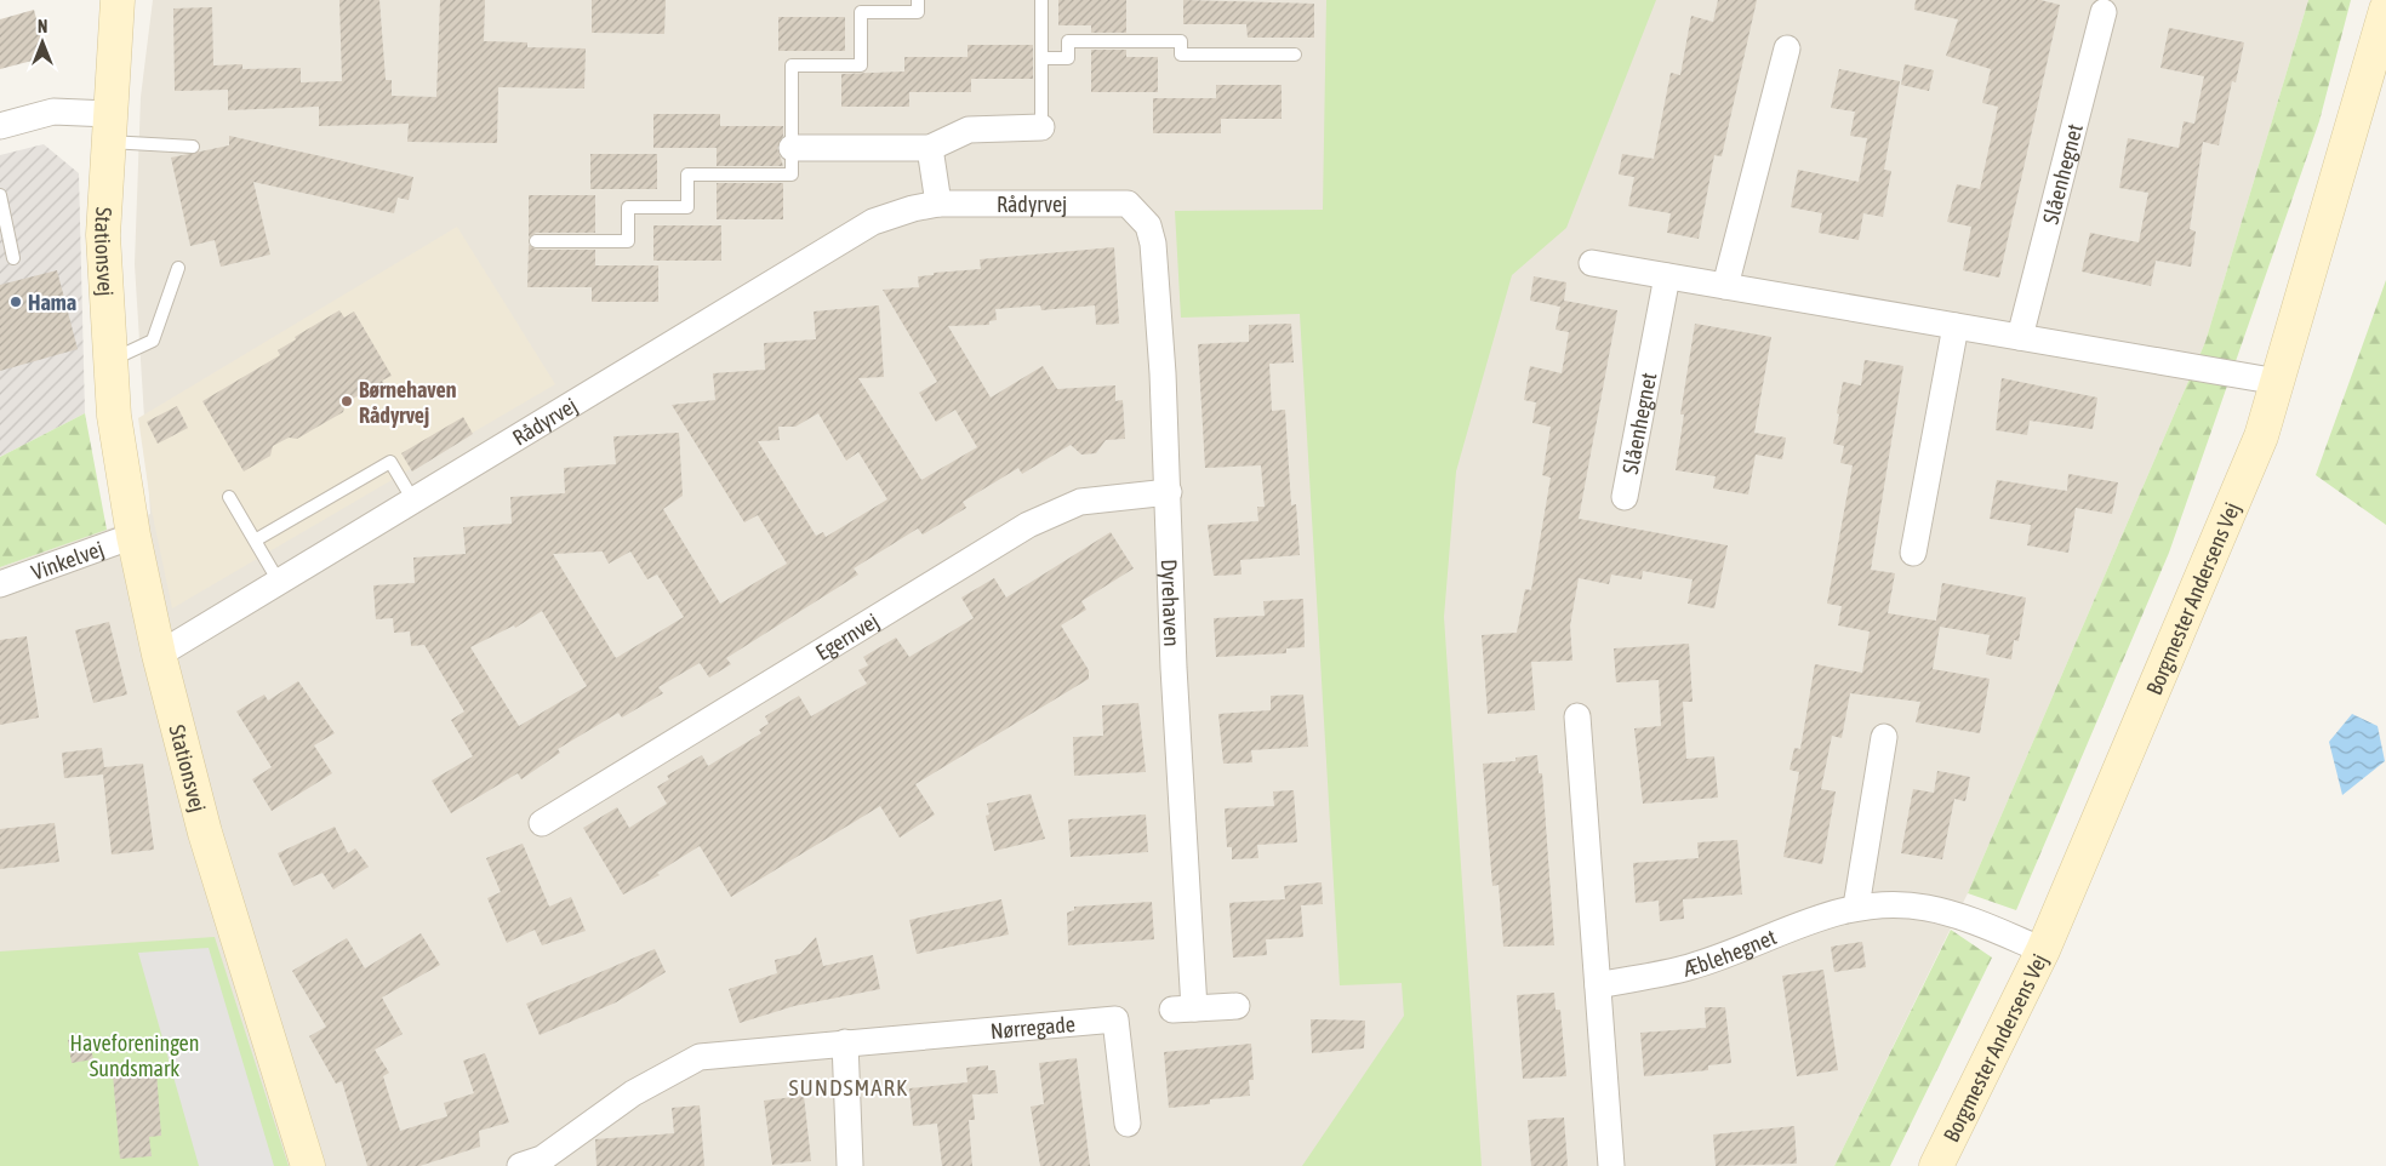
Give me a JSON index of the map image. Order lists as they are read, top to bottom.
{
  "streets": {
    "street": [
      "Slåenhegnet",
      "Rådyrvej",
      "Stationsvej",
      "Vinkelvej",
      "Borgmester Andersens Vej",
      "Dyrehaven",
      "Egernvej",
      "Æblehegnet",
      "Nørregade"
    ]
  },
  "crossings": [
    ["Rådyrvej", "Stationsvej"],
    ["Rådyrvej", "Dyrehaven"],
    ["Stationsvej", "Vinkelvej"],
    ["Borgmester Andersens Vej", "Æblehegnet"],
    ["Dyrehaven", "Egernvej"]
  ],
  "districts": ["SUNDSMARK"],
  "parks": ["Haveforeningen Sundsmark"],
  "places": ["Hama", "Børnehaven Rådyrvej"],
  "north": "top"
}
